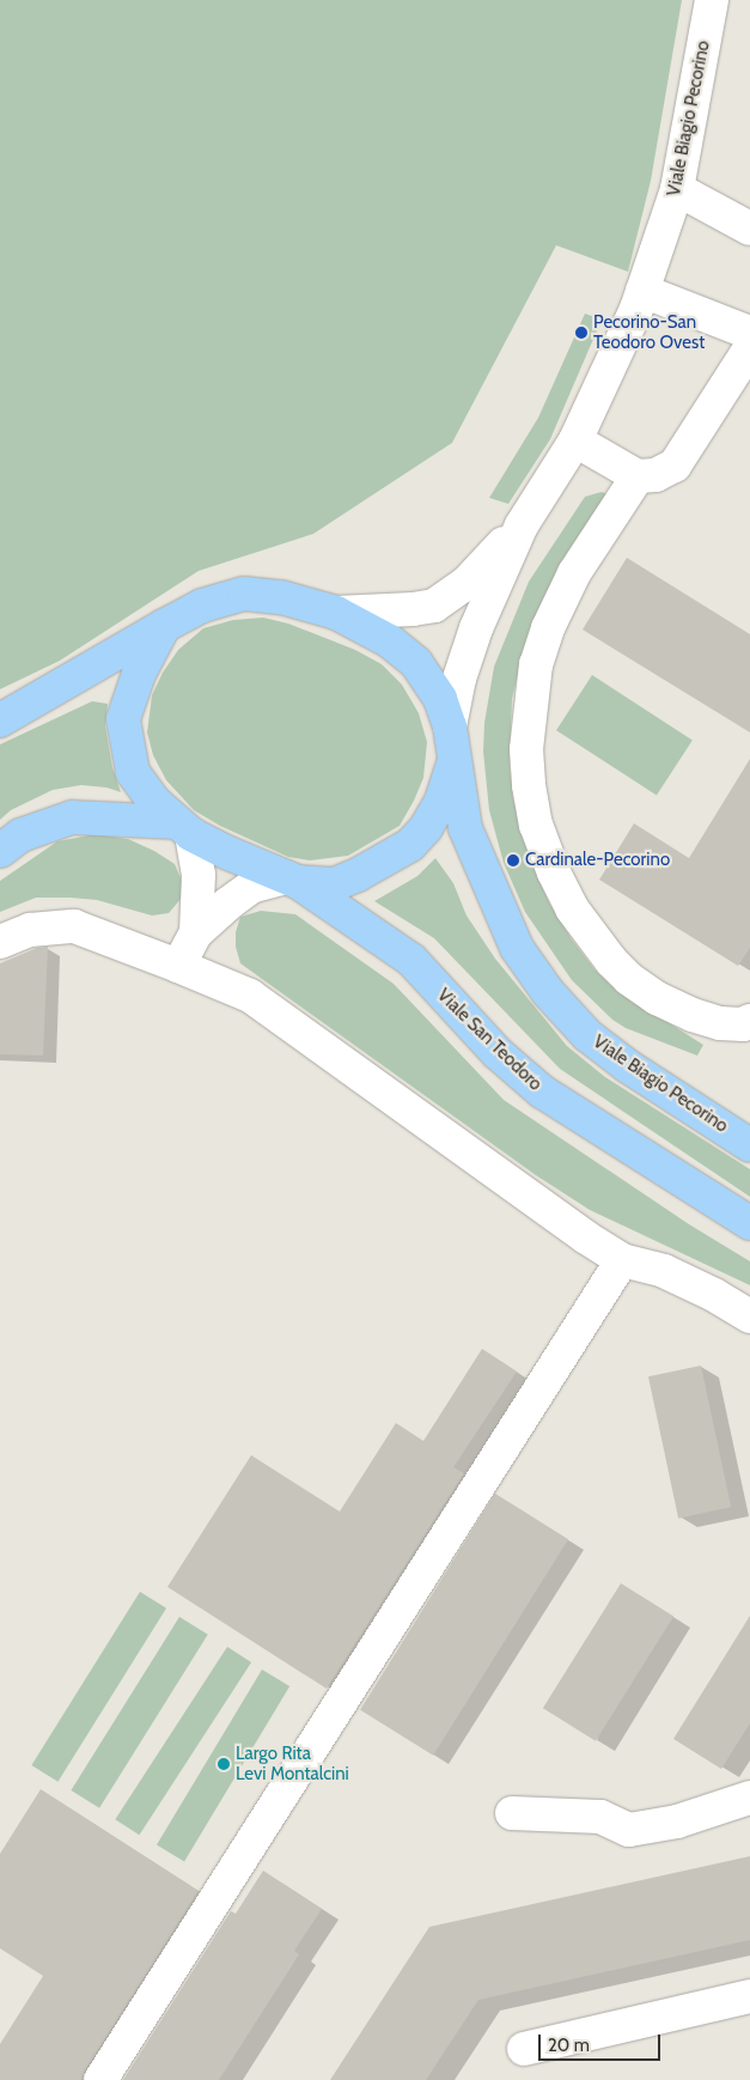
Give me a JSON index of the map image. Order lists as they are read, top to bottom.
{
  "streets": {
    "main road": ["Viale Biagio Pecorino", "Viale San Teodoro"]
  },
  "places": ["Pecorino-San Teodoro Ovest", "Cardinale-Pecorino", "Largo Rita Levi Montalcini"],
  "scale_bar": "20 m"
}
